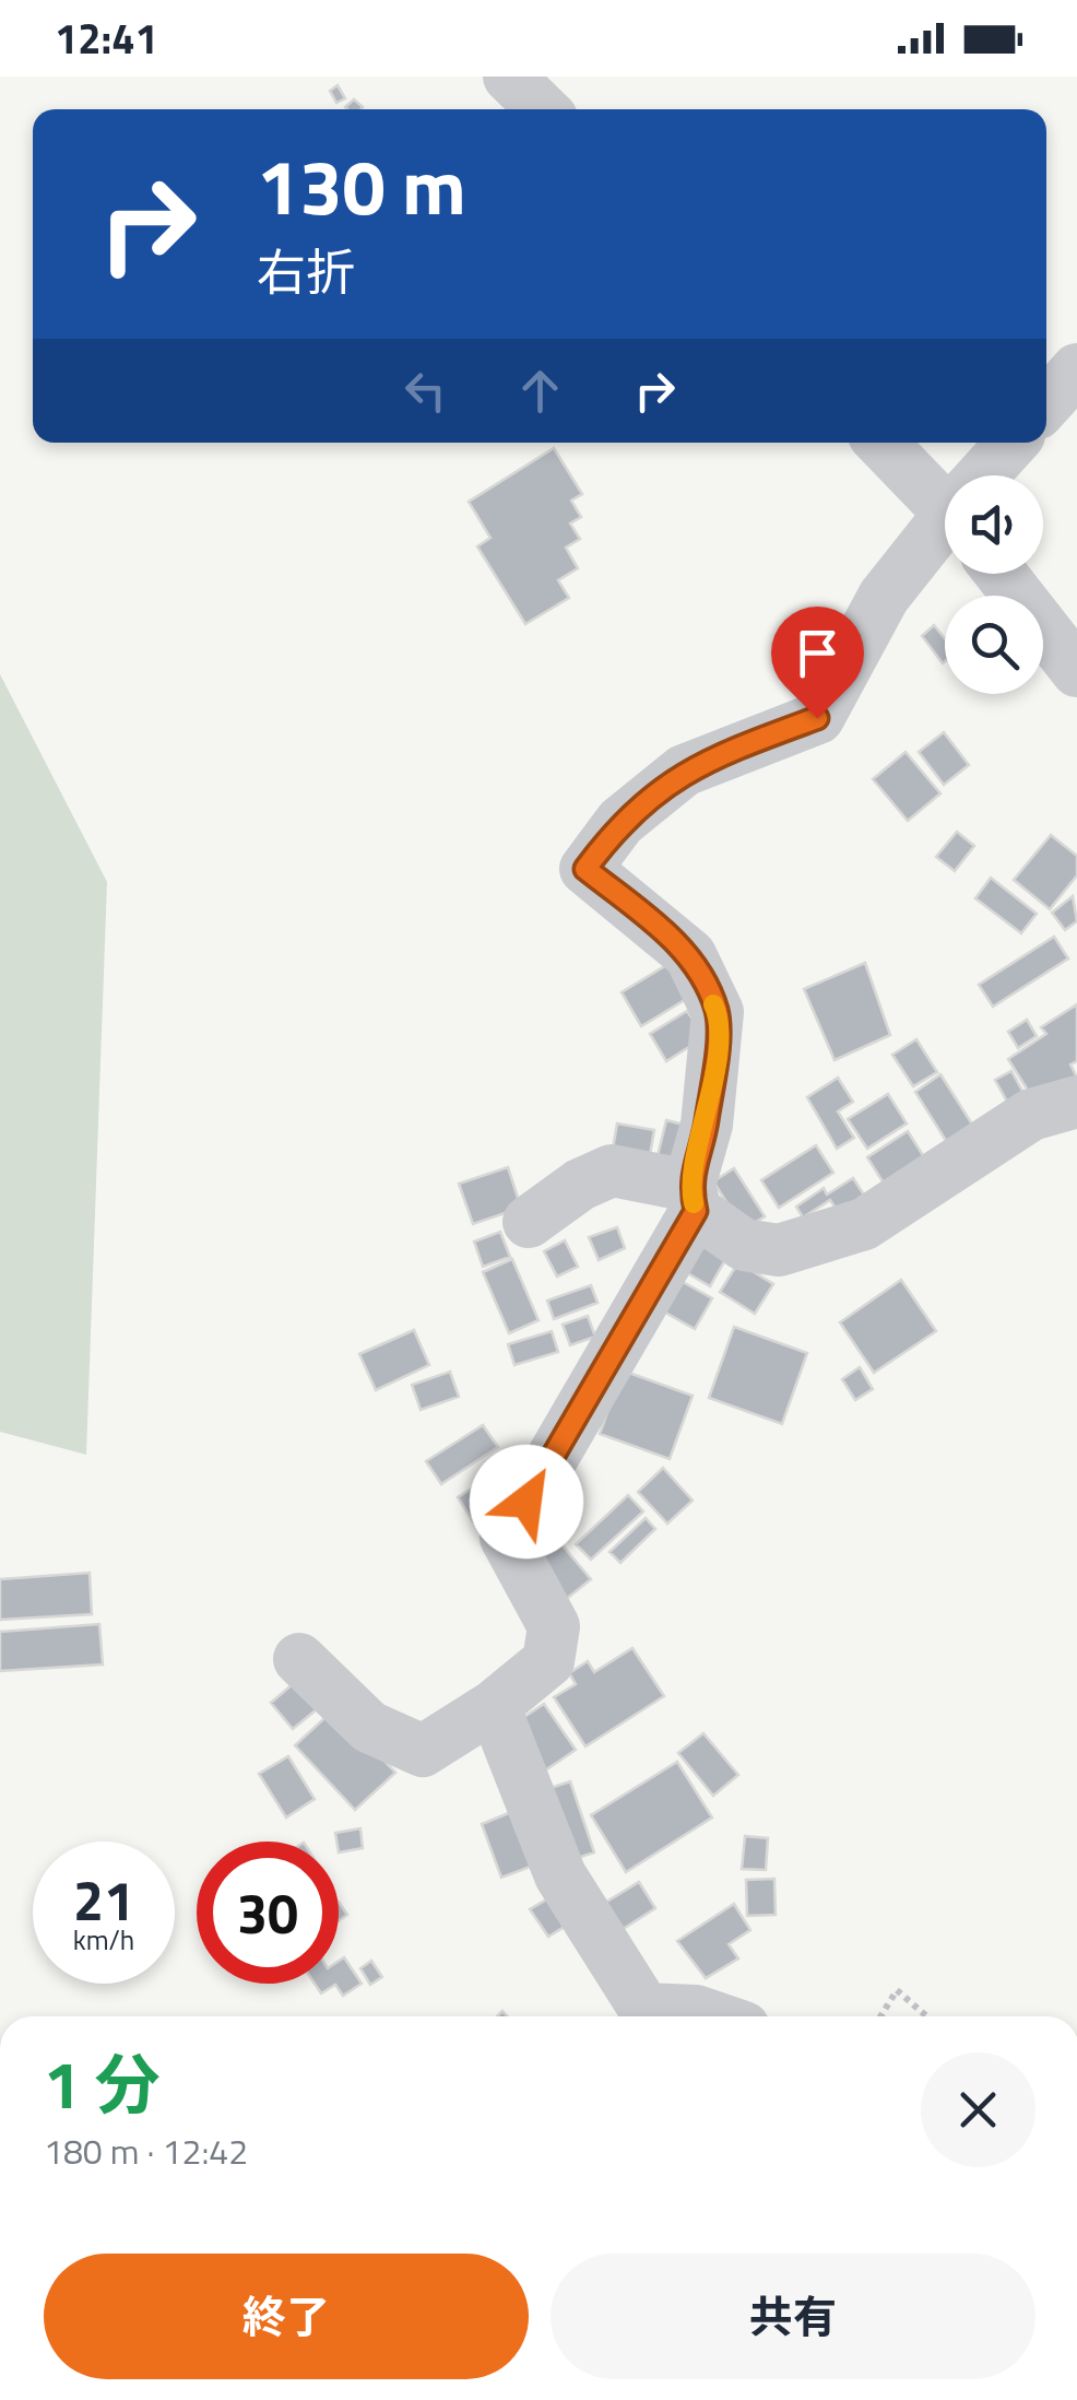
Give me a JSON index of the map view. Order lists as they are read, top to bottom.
{
  "page": {
    "status": "12:41",
    "turn": ["130 m", "右折"],
    "speed": "21 km/h",
    "limit": "30",
    "heading": ["1 分", "180 m · 12:42"],
    "buttons": ["終了", "共有"]
  }
}
